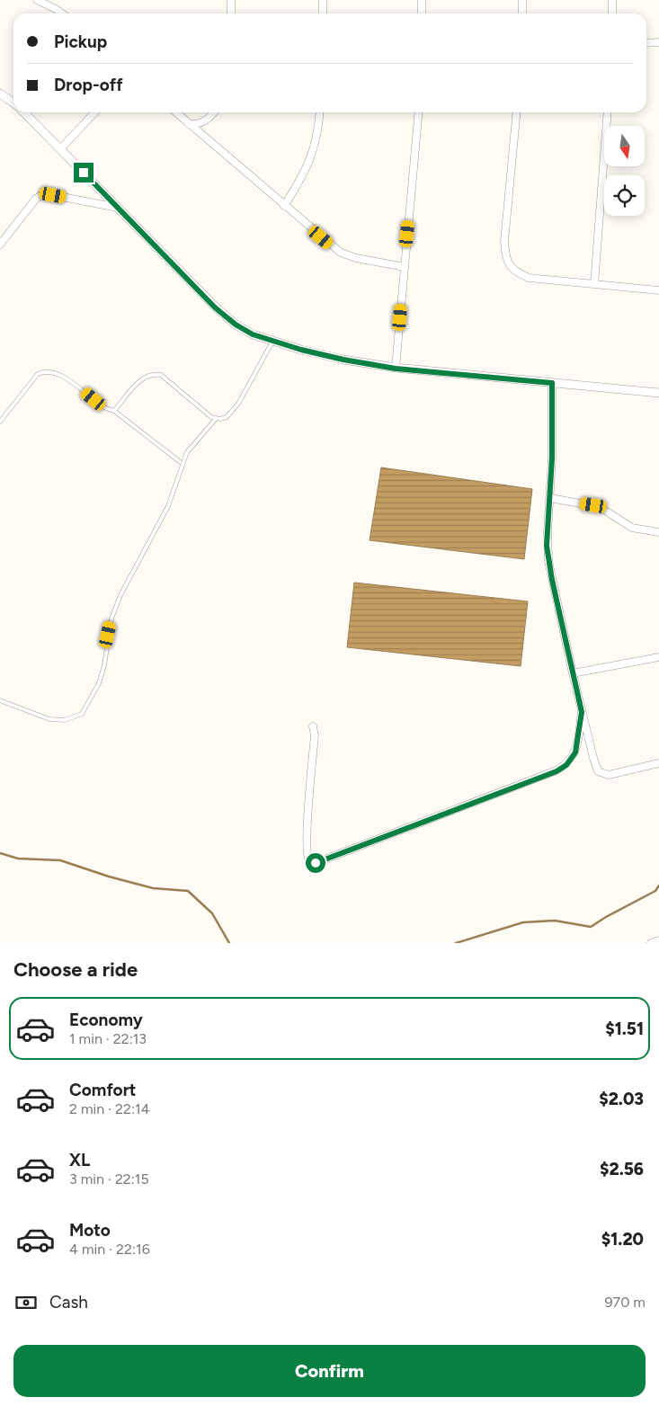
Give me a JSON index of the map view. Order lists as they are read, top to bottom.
{
  "north": "bottom",
  "page": {
    "banner": ["Pickup", "Drop-off"],
    "heading": "Choose a ride",
    "list": [
      {
        "name": "Economy",
        "note": "1 min · 22:13",
        "value": "$1.51"
      },
      {
        "name": "Comfort",
        "note": "2 min · 22:14",
        "value": "$2.03"
      },
      {
        "name": "XL",
        "note": "3 min · 22:15",
        "value": "$2.56"
      },
      {
        "name": "Moto",
        "note": "4 min · 22:16",
        "value": "$1.20"
      }
    ],
    "pay": ["Cash", "970 m"],
    "buttons": "Confirm"
  }
}
